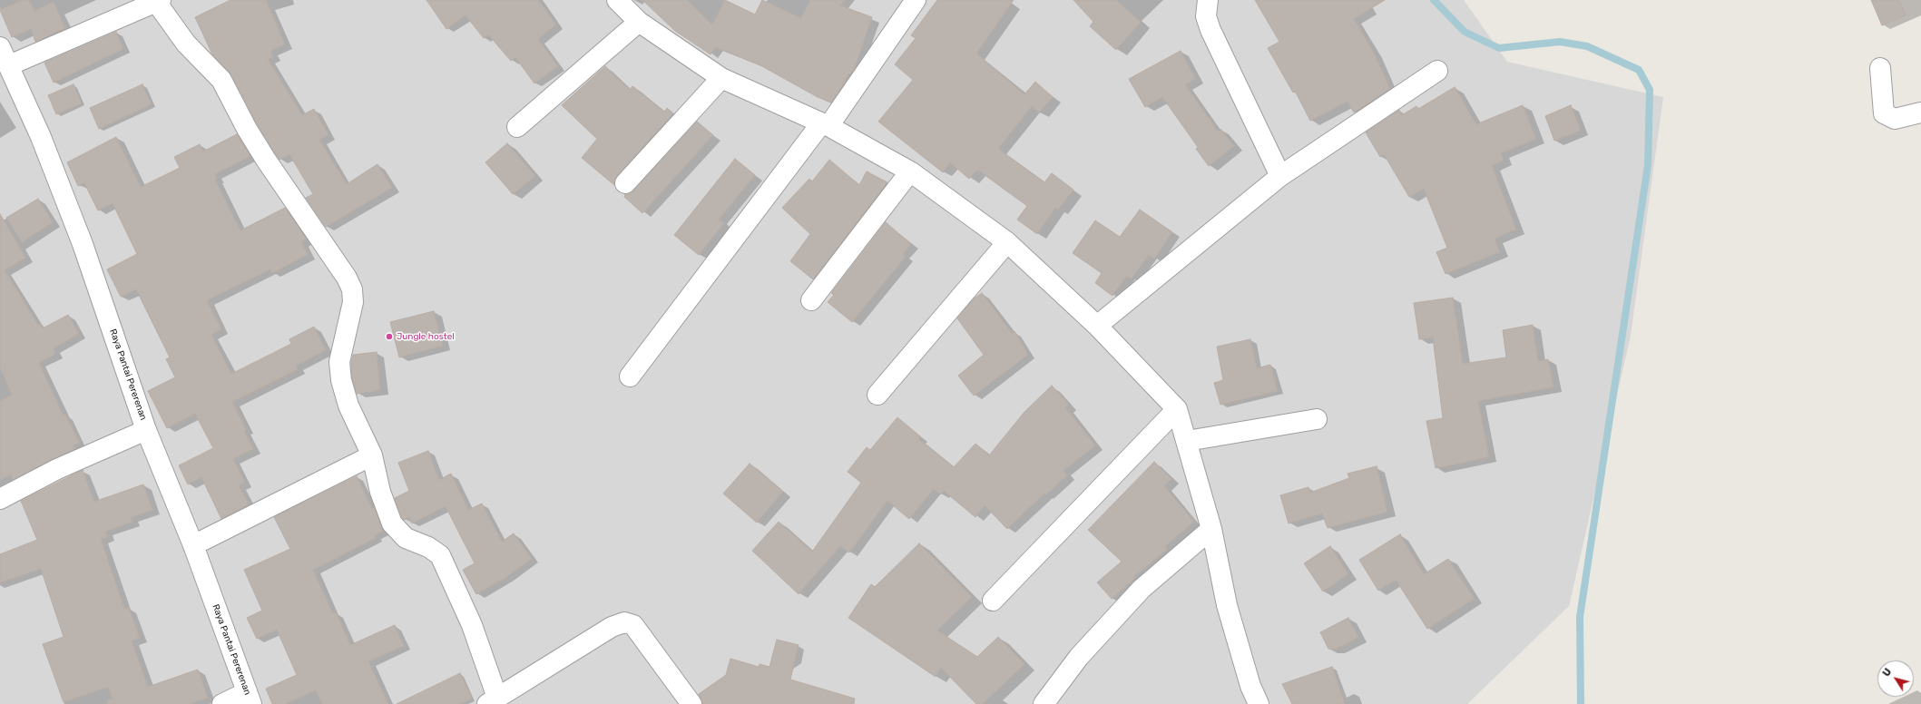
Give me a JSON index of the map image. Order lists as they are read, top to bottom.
{
  "streets": {
    "street": ["Raya Pantai Pererenan"]
  },
  "places": ["Jungle hostel"],
  "north": "top left"
}
